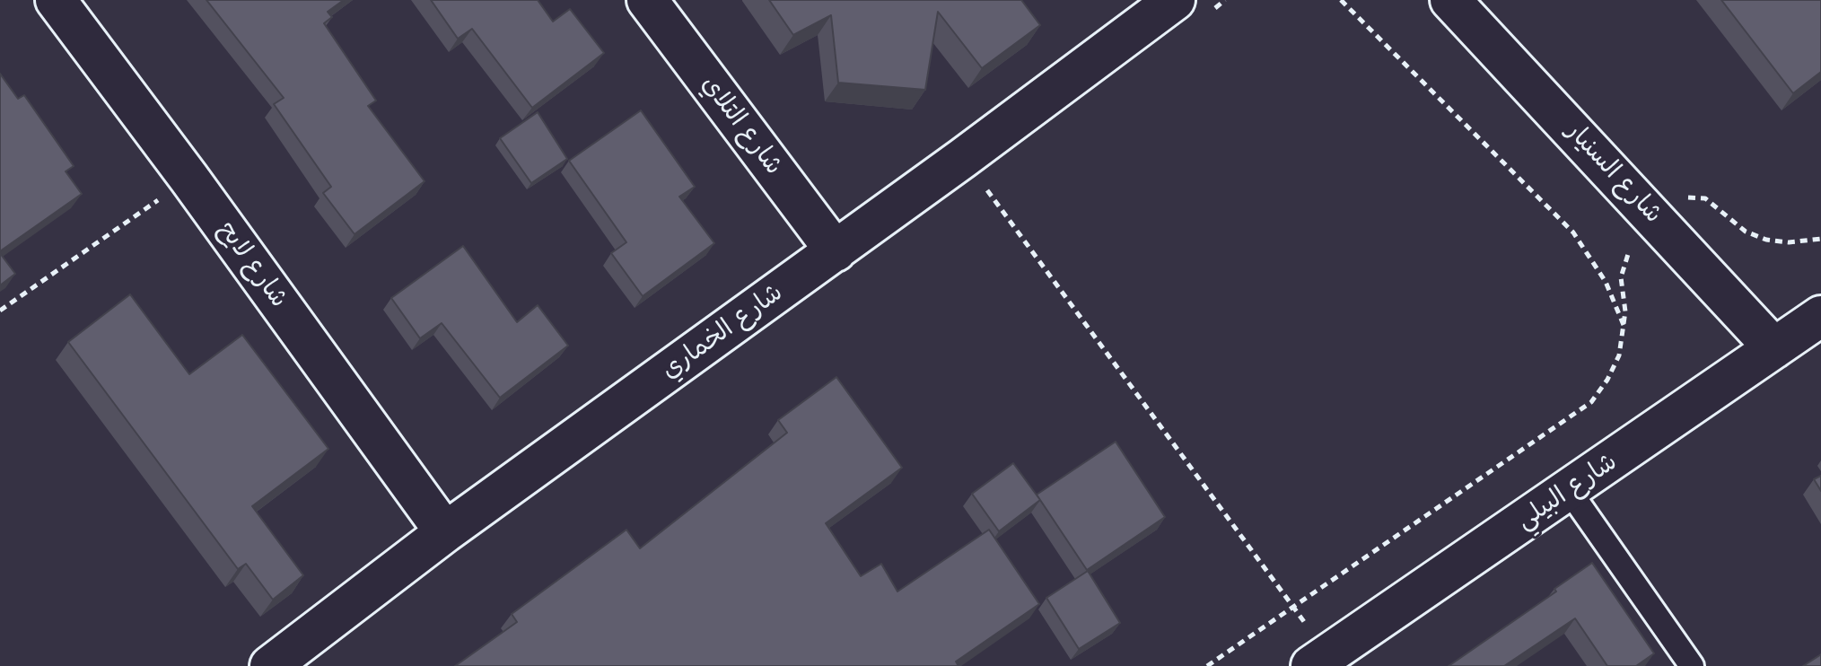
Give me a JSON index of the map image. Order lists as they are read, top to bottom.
{
  "streets": {
    "street": [
      "شارع التلاي",
      "شارع السنيار",
      "شارع لايح",
      "شارع الخماري",
      "شارع البيلي"
    ]
  },
  "crossings": [
    ["شارع التلاي", "شارع الخماري"],
    ["شارع السنيار", "شارع البيلي"],
    ["شارع لايح", "شارع الخماري"]
  ]
}
